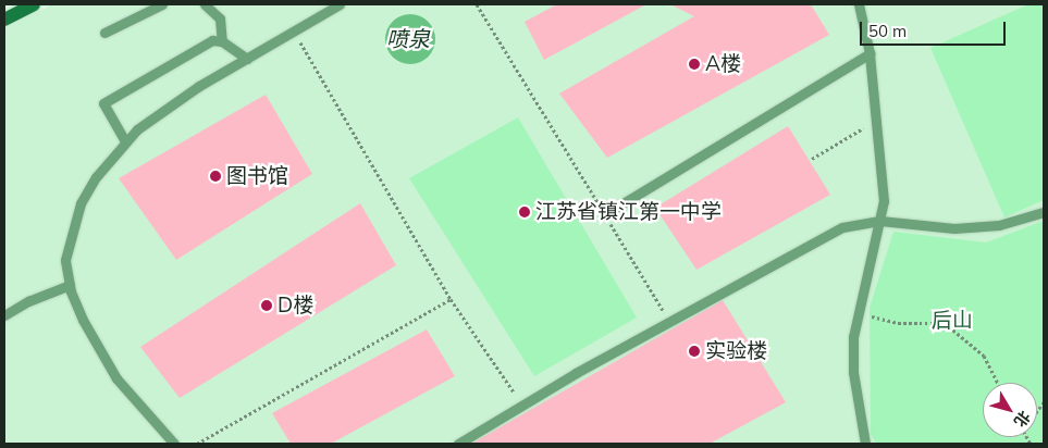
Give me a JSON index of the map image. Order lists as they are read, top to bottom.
{
  "water": ["喷泉"],
  "parks": ["后山"],
  "places": [
    "A楼",
    "图书馆",
    "江苏省镇江第一中学",
    "D楼",
    "实验楼"
  ],
  "scale_bar": "50 m",
  "north": "bottom right"
}
